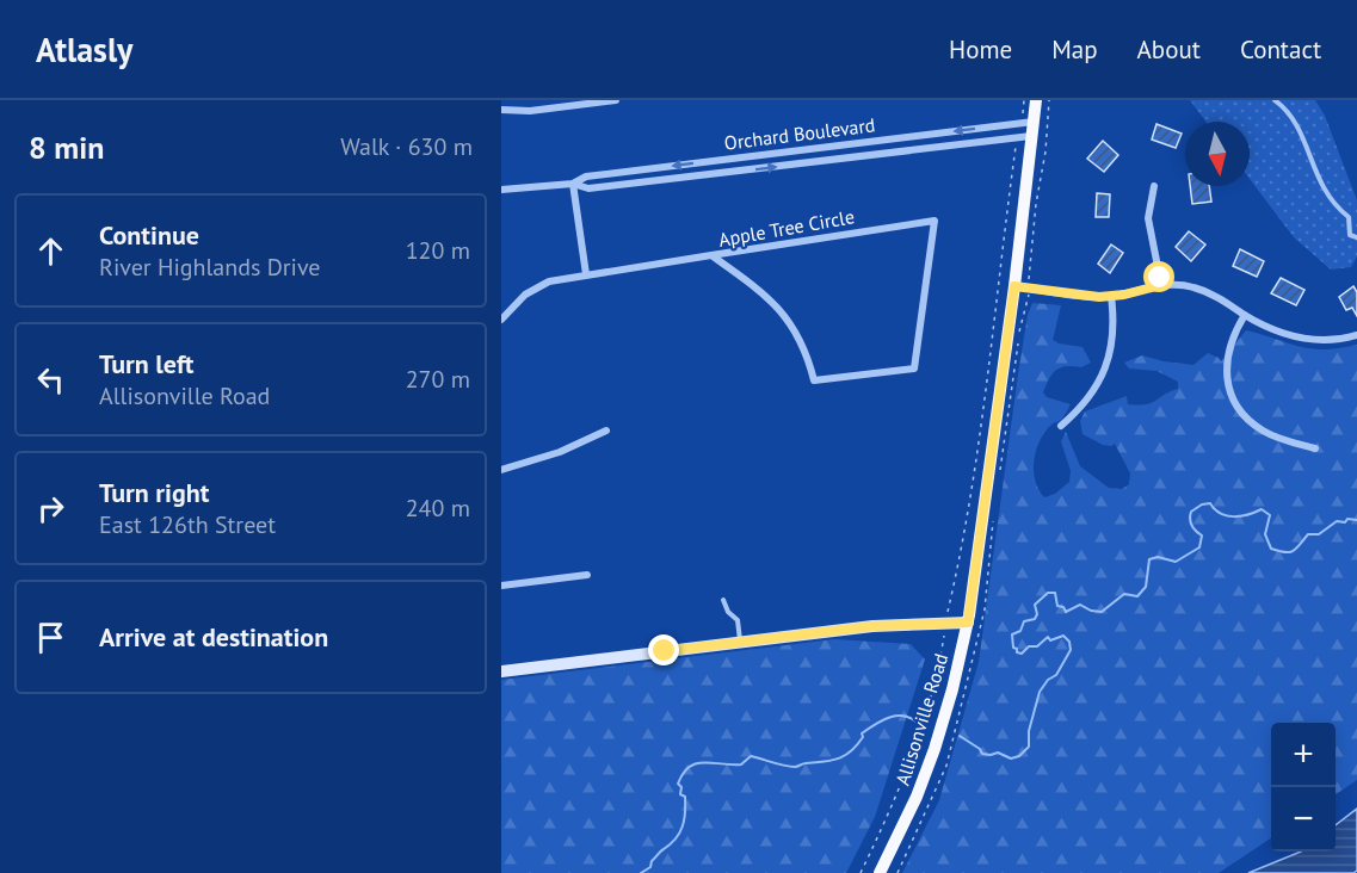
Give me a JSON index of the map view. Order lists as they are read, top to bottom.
{
  "streets": {
    "main road": ["Allisonville Road"],
    "street": ["Orchard Boulevard", "Apple Tree Circle"]
  },
  "crossings": [
    ["Orchard Boulevard", "Allisonville Road"]
  ],
  "north": "bottom",
  "page": {
    "header": "Atlasly",
    "nav": [
      "Home",
      "Map",
      "About",
      "Contact"
    ],
    "heading": ["8 min", "Walk · 630 m"],
    "list": [
      ["Continue", "River Highlands Drive", "120 m"],
      ["Turn left", "Allisonville Road", "270 m"],
      ["Turn right", "East 126th Street", "240 m"],
      "Arrive at destination"
    ],
    "map_buttons": ["+", "−"]
  }
}
